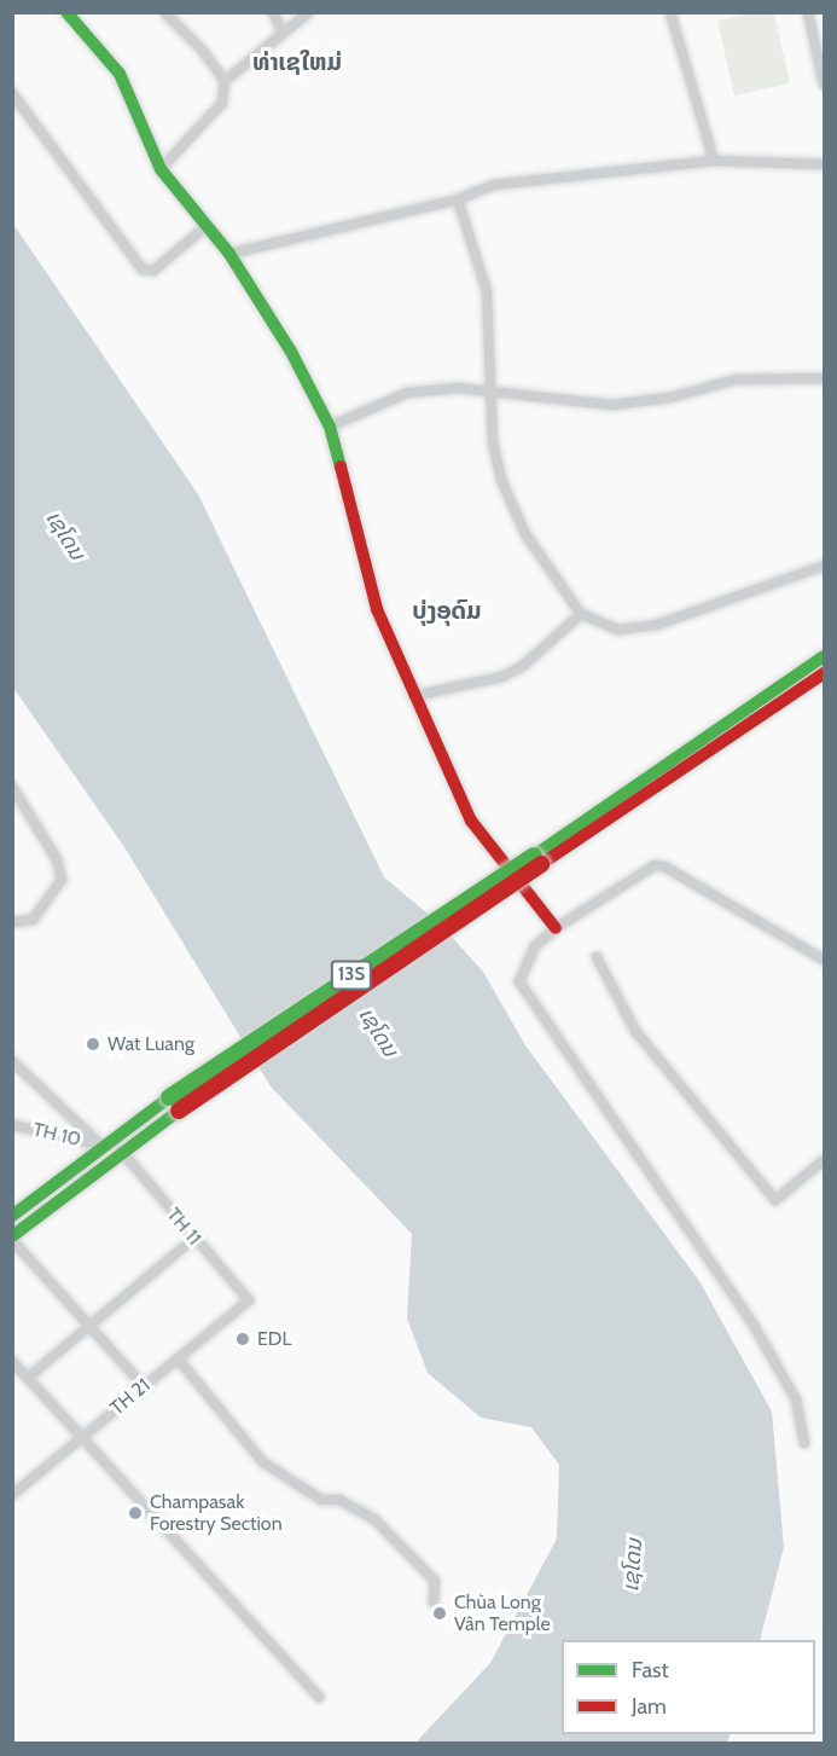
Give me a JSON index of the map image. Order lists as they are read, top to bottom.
{
  "streets": {
    "main road": ["13S"],
    "street": ["TH 10", "TH 11", "TH 21"]
  },
  "crossings": [
    ["13S", "TH 10"],
    ["13S", "TH 11"],
    ["TH 11", "TH 21"]
  ],
  "districts": ["ທ່າເຊໃຫມ່", "ບຸ່ງອຸດົມ"],
  "water": ["ເຊໂດນ"],
  "places": [
    "Wat Luang",
    "EDL",
    "Champasak Forestry Section",
    "Chùa Long Vân Temple"
  ],
  "legend": ["Fast", "Jam"]
}
